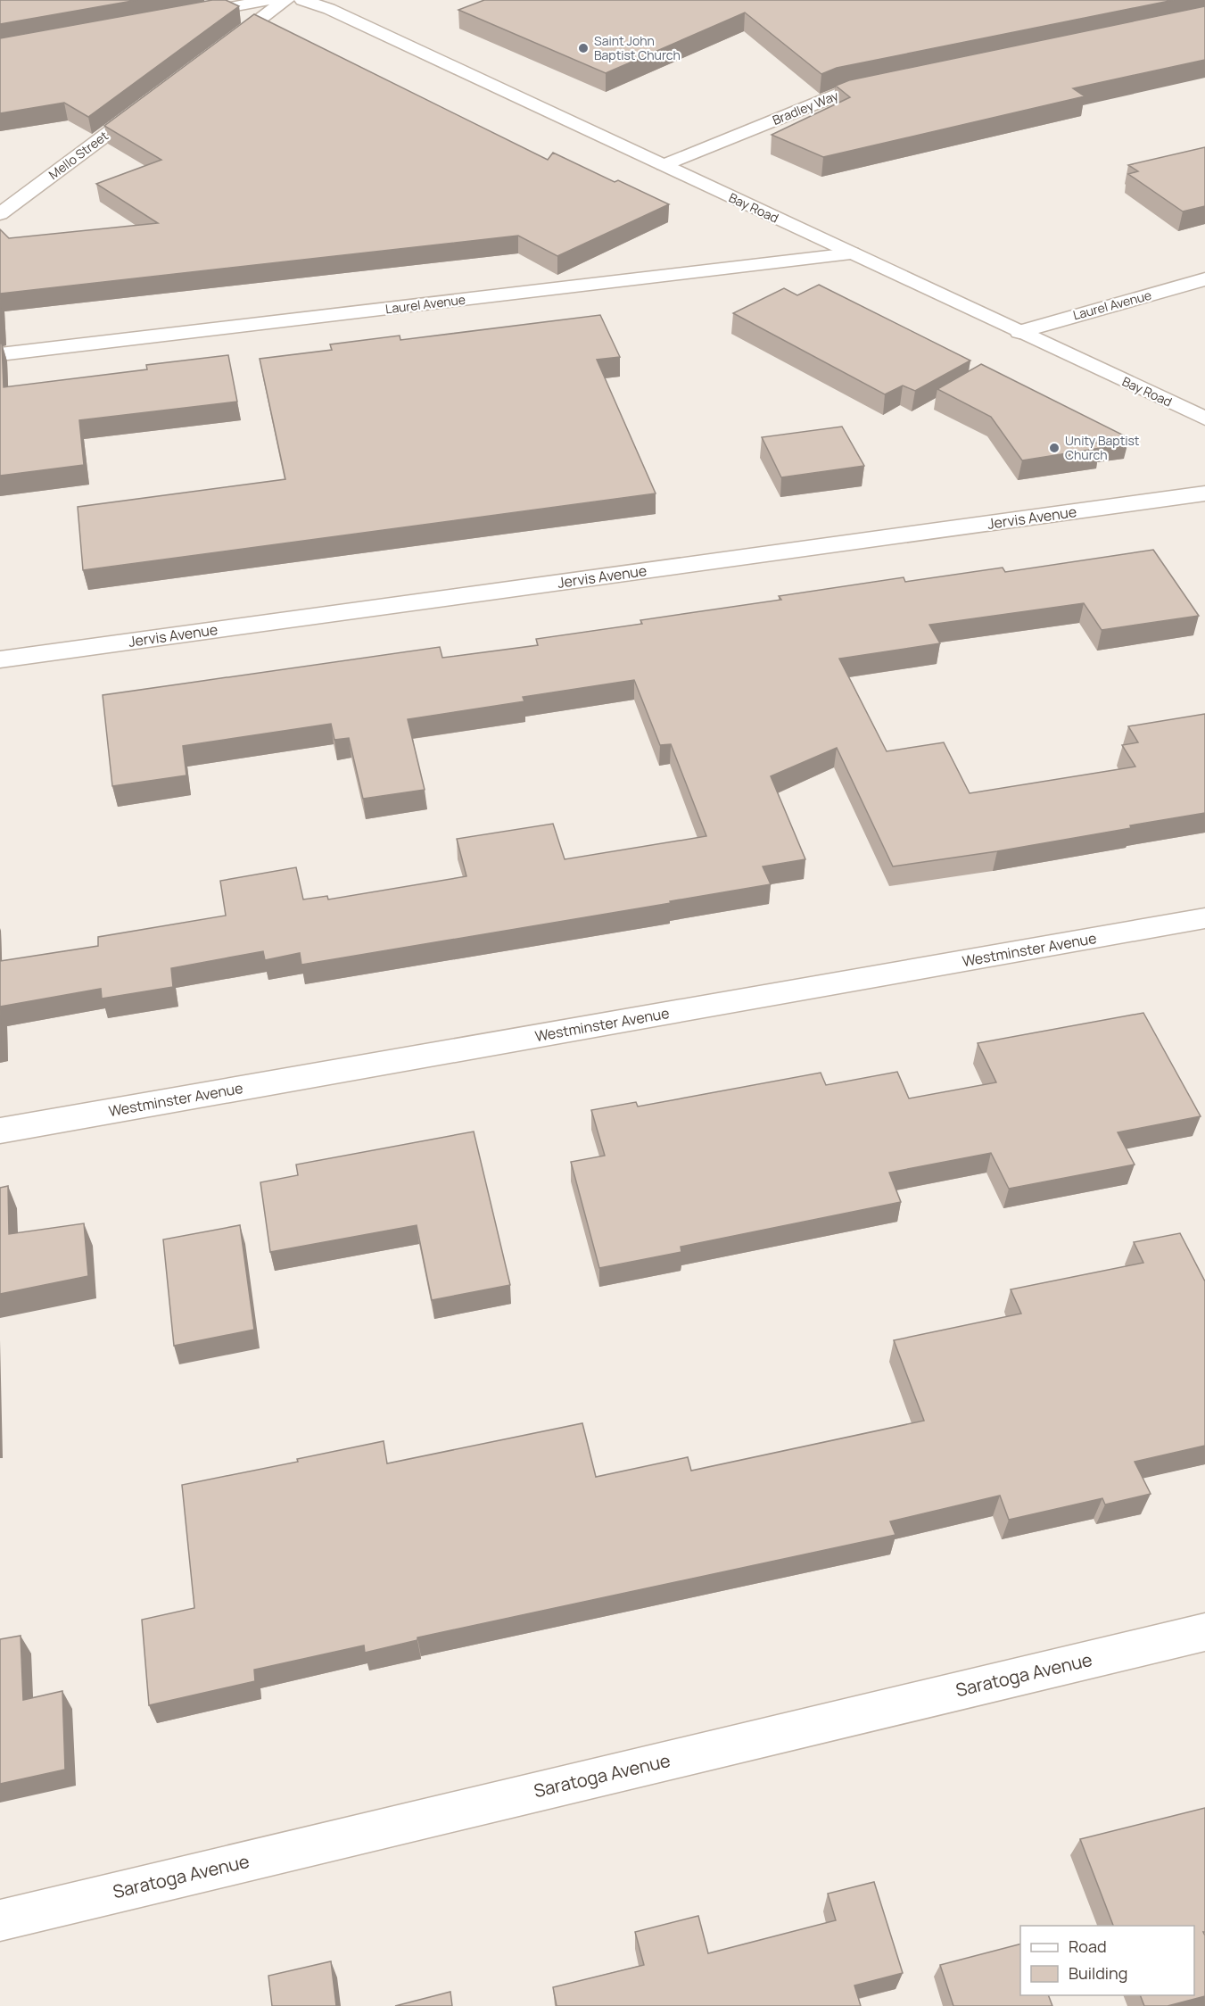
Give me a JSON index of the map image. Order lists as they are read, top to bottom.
{
  "streets": {
    "street": [
      "Bradley Way",
      "Mello Street",
      "Bay Road",
      "Laurel Avenue",
      "Jervis Avenue",
      "Westminster Avenue",
      "Saratoga Avenue"
    ]
  },
  "crossings": [
    ["Bradley Way", "Bay Road"],
    ["Bay Road", "Laurel Avenue"]
  ],
  "places": ["Saint John Baptist Church", "Unity Baptist Church"],
  "legend": ["Road", "Building"]
}
